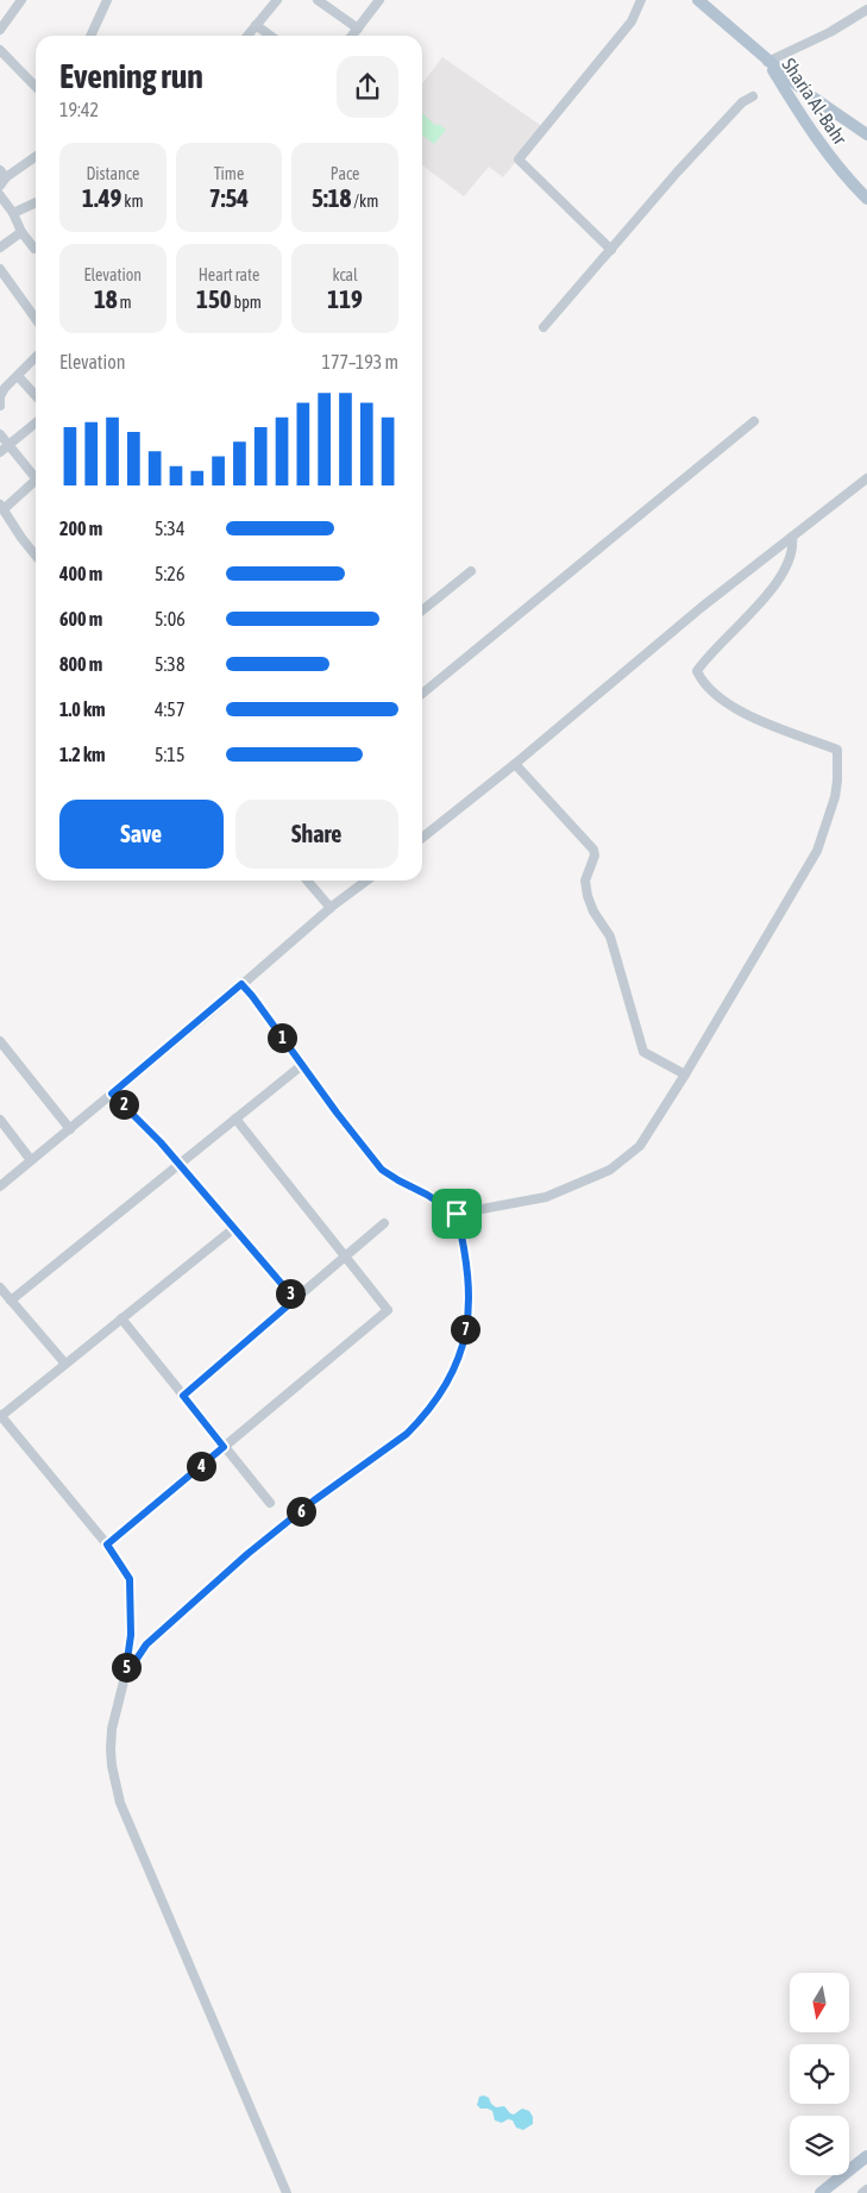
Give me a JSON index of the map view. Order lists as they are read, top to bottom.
{
  "streets": {
    "main road": ["Sharia Al-Bahr"]
  },
  "north": "bottom",
  "page": {
    "heading": ["Evening run", "19:42"],
    "stats": [
      ["Distance", "1.49 km"],
      ["Time", "7:54"],
      ["Pace", "5:18 /km"],
      ["Elevation", "18 m"],
      ["Heart rate", "150 bpm"],
      ["kcal", "119"]
    ],
    "chart": ["Elevation", "177–193 m"],
    "list": [
      {
        "name": "200 m",
        "note": "5:34"
      },
      {
        "name": "400 m",
        "note": "5:26"
      },
      {
        "name": "600 m",
        "note": "5:06"
      },
      {
        "name": "800 m",
        "note": "5:38"
      },
      {
        "name": "1.0 km",
        "note": "4:57"
      },
      {
        "name": "1.2 km",
        "note": "5:15"
      }
    ],
    "buttons": ["Save", "Share"],
    "pins": [
      "1",
      "2",
      "3",
      "7",
      "4",
      "6",
      "5"
    ]
  }
}
